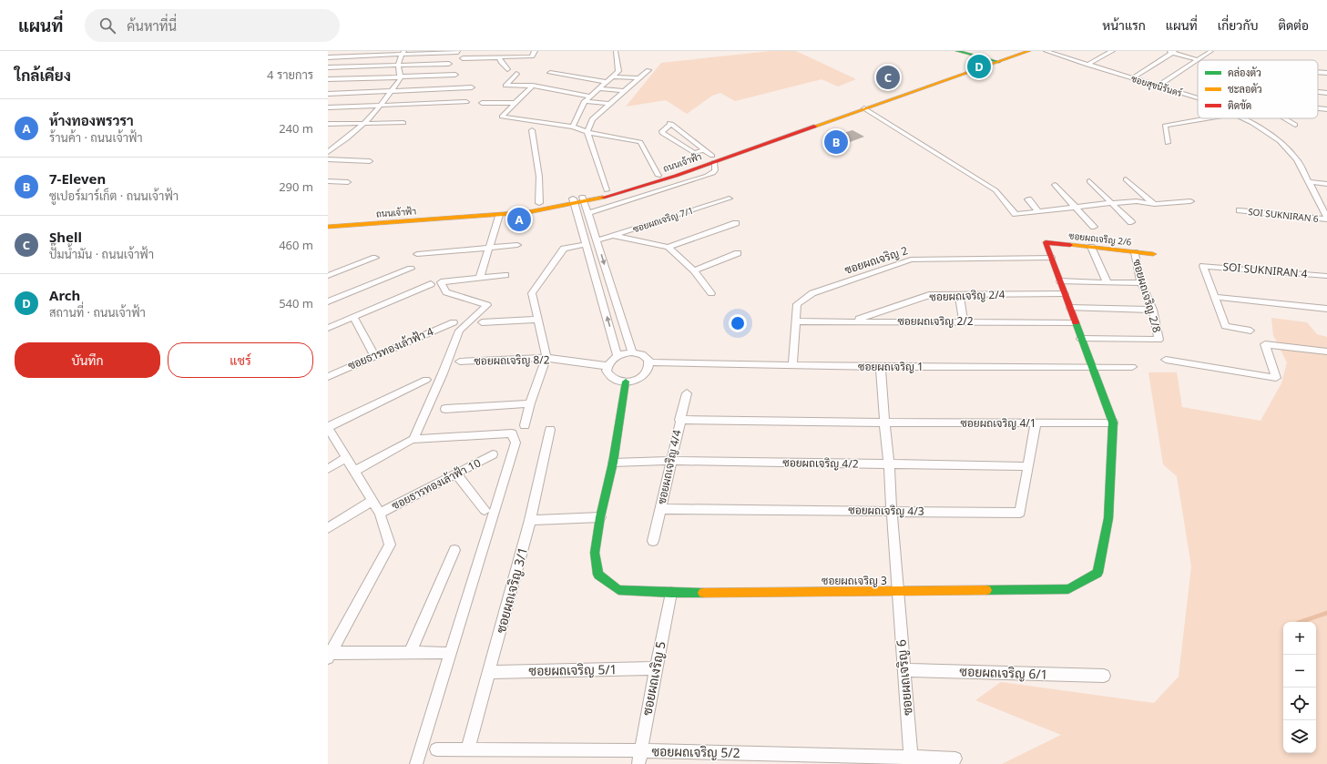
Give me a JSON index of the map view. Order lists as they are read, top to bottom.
{
  "streets": {
    "main road": ["ถนนเจ้าฟ้า", "ซอยผถเจริญ 2/6", "ซอยผถเจริญ 3"],
    "street": [
      "ซอยสุขนิรันดร์",
      "SOI SUKNIRAN 6",
      "ซอยผถเจริญ 7/1",
      "ซอยผถเจริญ 2",
      "SOI SUKNIRAN 4",
      "ซอยผถเจริญ 2/4",
      "ซอยผถเจริญ 2/8",
      "ซอยผถเจริญ 2/2",
      "ซอยธารทองเล้าฟ้า 4",
      "ซอยผถเจริญ 8/2",
      "ซอยผถเจริญ 1",
      "ซอยผถเจริญ 4/1",
      "ซอยผถเจริญ 4/2",
      "ซอยผถเจริญ 4/4",
      "ซอยธารทองเล้าฟ้า 10",
      "ซอยผถเจริญ 4/3",
      "ซอยผถเจริญ 3/1",
      "ซอยผถเจริญ 5/1",
      "ซอยผถเจริญ 6/1",
      "ซอยผถเจริญ 6",
      "ซอยผถเงริญ 5",
      "ซอยผถเจริญ 5/2"
    ]
  },
  "crossings": [
    ["ซอยสุขนิรันดร์", "SOI SUKNIRAN 6"],
    ["ซอยผถเจริญ 2/6", "ซอยผถเจริญ 2"],
    ["ซอยผถเจริญ 2/6", "ซอยผถเจริญ 2/8"],
    ["ซอยผถเจริญ 2", "ซอยผถเจริญ 2/2"],
    ["ซอยผถเจริญ 2", "ซอยผถเจริญ 1"],
    ["ซอยผถเจริญ 2/4", "ซอยผถเจริญ 2/2"],
    ["ซอยผถเจริญ 8/2", "ซอยผถเจริญ 1"],
    ["ซอยผถเจริญ 8/2", "ซอยผถเจริญ 3"],
    ["ซอยผถเจริญ 1", "ซอยผถเจริญ 3"],
    ["ซอยผถเจริญ 4/1", "ซอยผถเจริญ 4/4"],
    ["ซอยผถเจริญ 4/1", "ซอยผถเจริญ 4/3"],
    ["ซอยผถเจริญ 4/1", "ซอยผถเจริญ 3"],
    ["ซอยผถเจริญ 4/2", "ซอยผถเจริญ 4/4"],
    ["ซอยผถเจริญ 4/2", "ซอยผถเจริญ 4/3"],
    ["ซอยผถเจริญ 4/2", "ซอยผถเจริญ 3"],
    ["ซอยผถเจริญ 4/4", "ซอยผถเจริญ 4/3"],
    ["ซอยผถเจริญ 3", "ซอยผถเจริญ 6"],
    ["ซอยผถเจริญ 3", "ซอยผถเงริญ 5"],
    ["ซอยผถเจริญ 3/1", "ซอยผถเจริญ 5/1"],
    ["ซอยผถเจริญ 3/1", "ซอยผถเจริญ 5/2"],
    ["ซอยผถเจริญ 5/1", "ซอยผถเงริญ 5"],
    ["ซอยผถเจริญ 6/1", "ซอยผถเจริญ 6"],
    ["ซอยผถเจริญ 6", "ซอยผถเจริญ 5/2"],
    ["ซอยผถเงริญ 5", "ซอยผถเจริญ 5/2"]
  ],
  "legend": ["คล่องตัว", "ชะลอตัว", "ติดขัด"],
  "page": {
    "header": "แผนที่",
    "search": "ค้นหาที่นี่",
    "nav": [
      "หน้าแรก",
      "แผนที่",
      "เกี่ยวกับ",
      "ติดต่อ"
    ],
    "heading": ["ใกล้เคียง", "4 รายการ"],
    "pins": [
      "D",
      "C",
      "B",
      "A"
    ],
    "list": [
      {
        "mark": "A",
        "name": "ห้างทองพรวรา",
        "note": "ร้านค้า · ถนนเจ้าฟ้า",
        "value": "240 m"
      },
      {
        "mark": "B",
        "name": "7-Eleven",
        "note": "ซูเปอร์มาร์เก็ต · ถนนเจ้าฟ้า",
        "value": "290 m"
      },
      {
        "mark": "C",
        "name": "Shell",
        "note": "ปั๊มน้ำมัน · ถนนเจ้าฟ้า",
        "value": "460 m"
      },
      {
        "mark": "D",
        "name": "Arch",
        "note": "สถานที่ · ถนนเจ้าฟ้า",
        "value": "540 m"
      }
    ],
    "buttons": ["บันทึก", "แชร์"],
    "map_buttons": ["+", "−"]
  }
}
